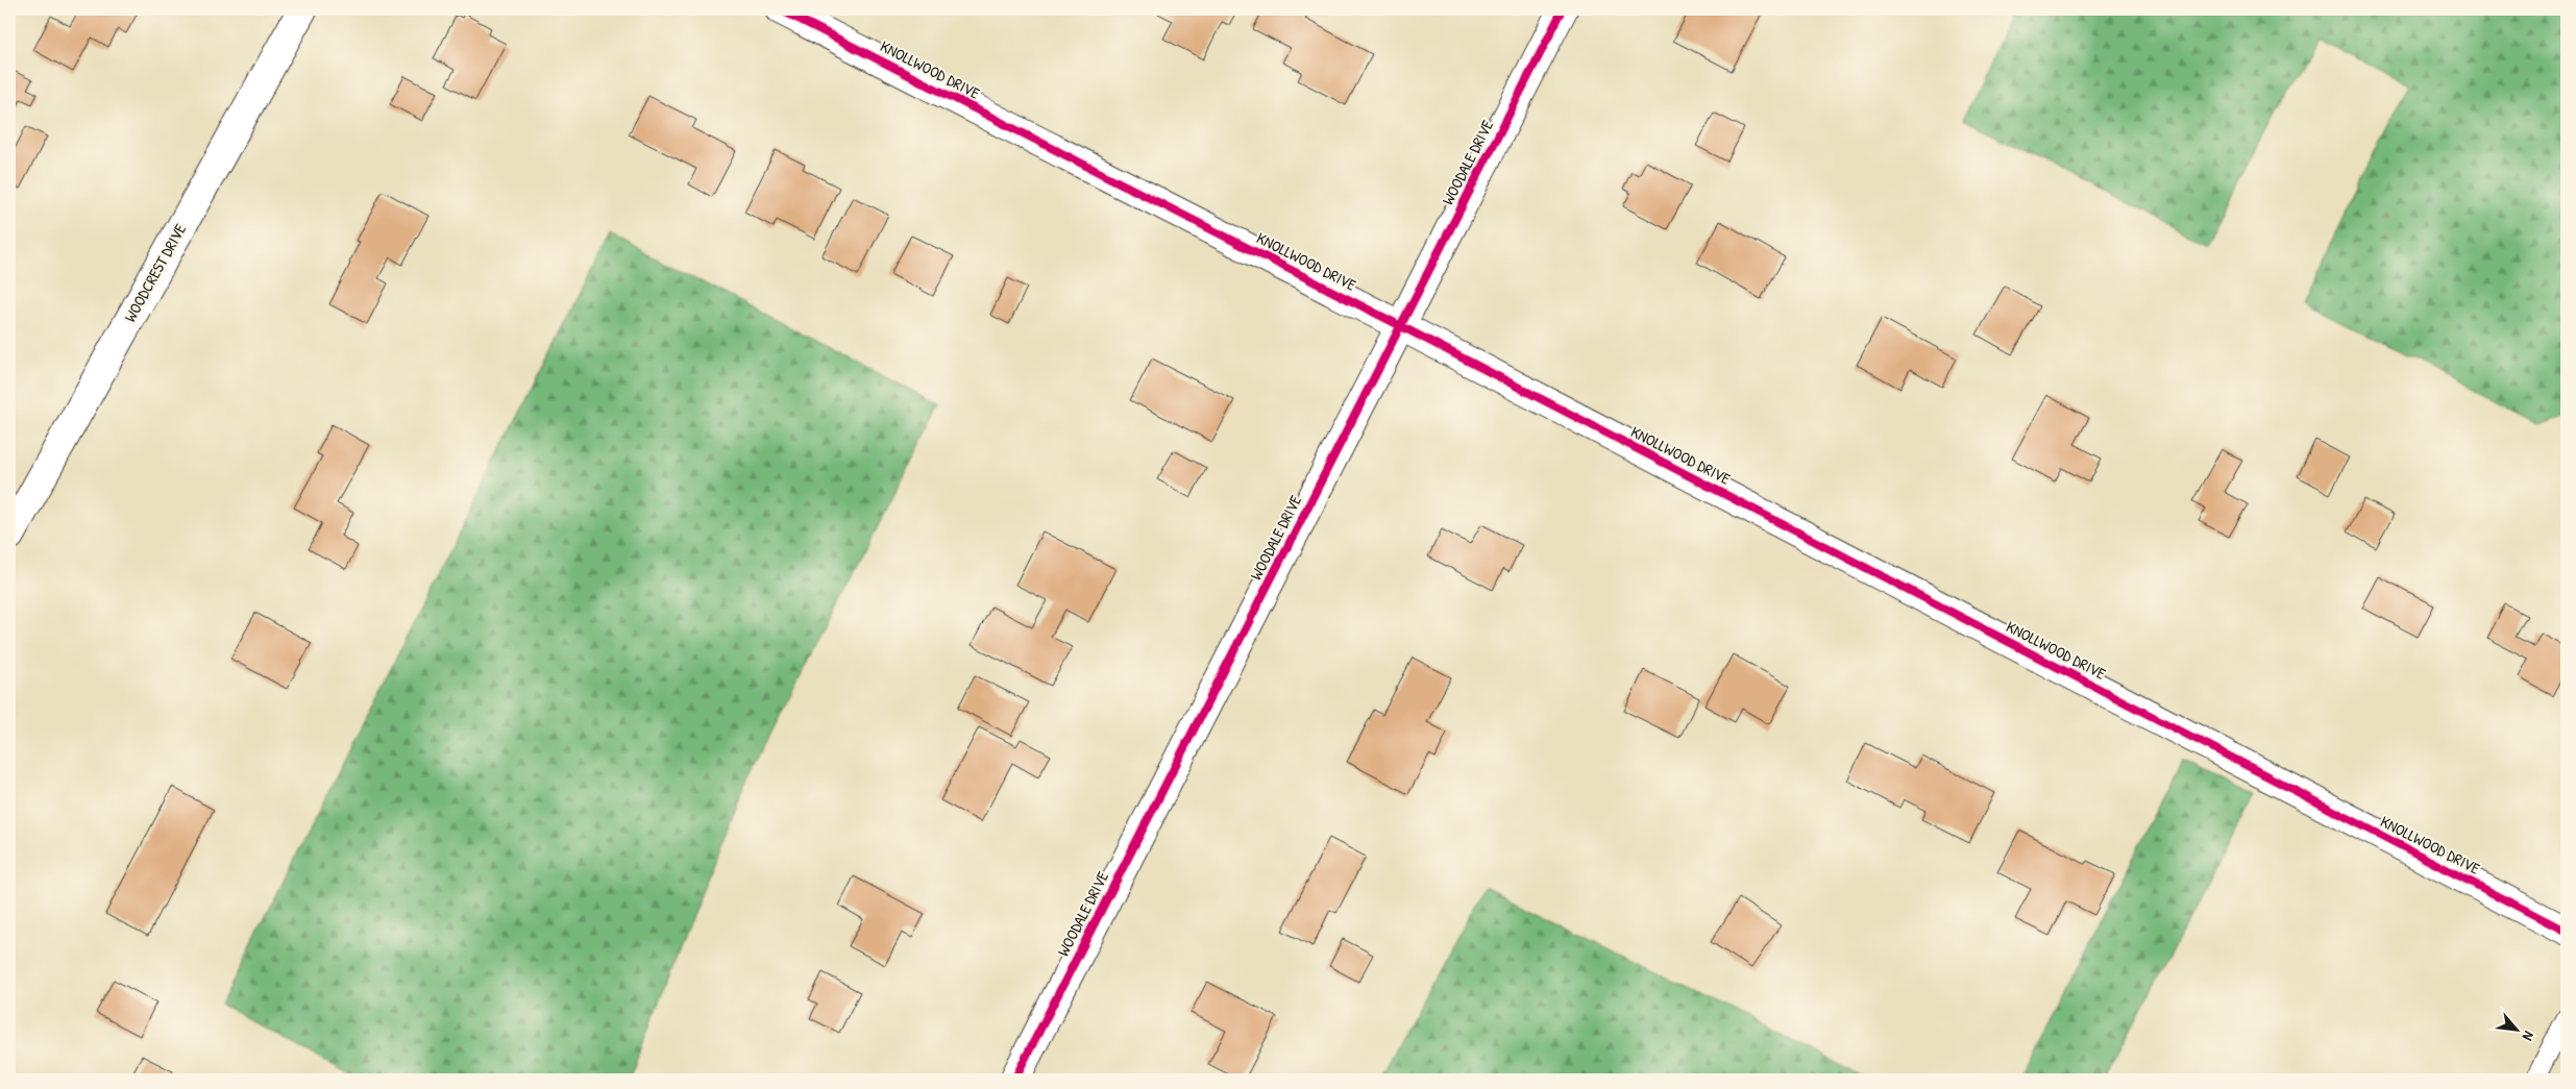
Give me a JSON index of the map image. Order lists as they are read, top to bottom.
{
  "streets": {
    "street": ["KNOLLWOOD DRIVE", "WOODALE DRIVE", "WOODCREST DRIVE"]
  },
  "crossings": [
    ["KNOLLWOOD DRIVE", "WOODALE DRIVE"]
  ],
  "north": "bottom right"
}
